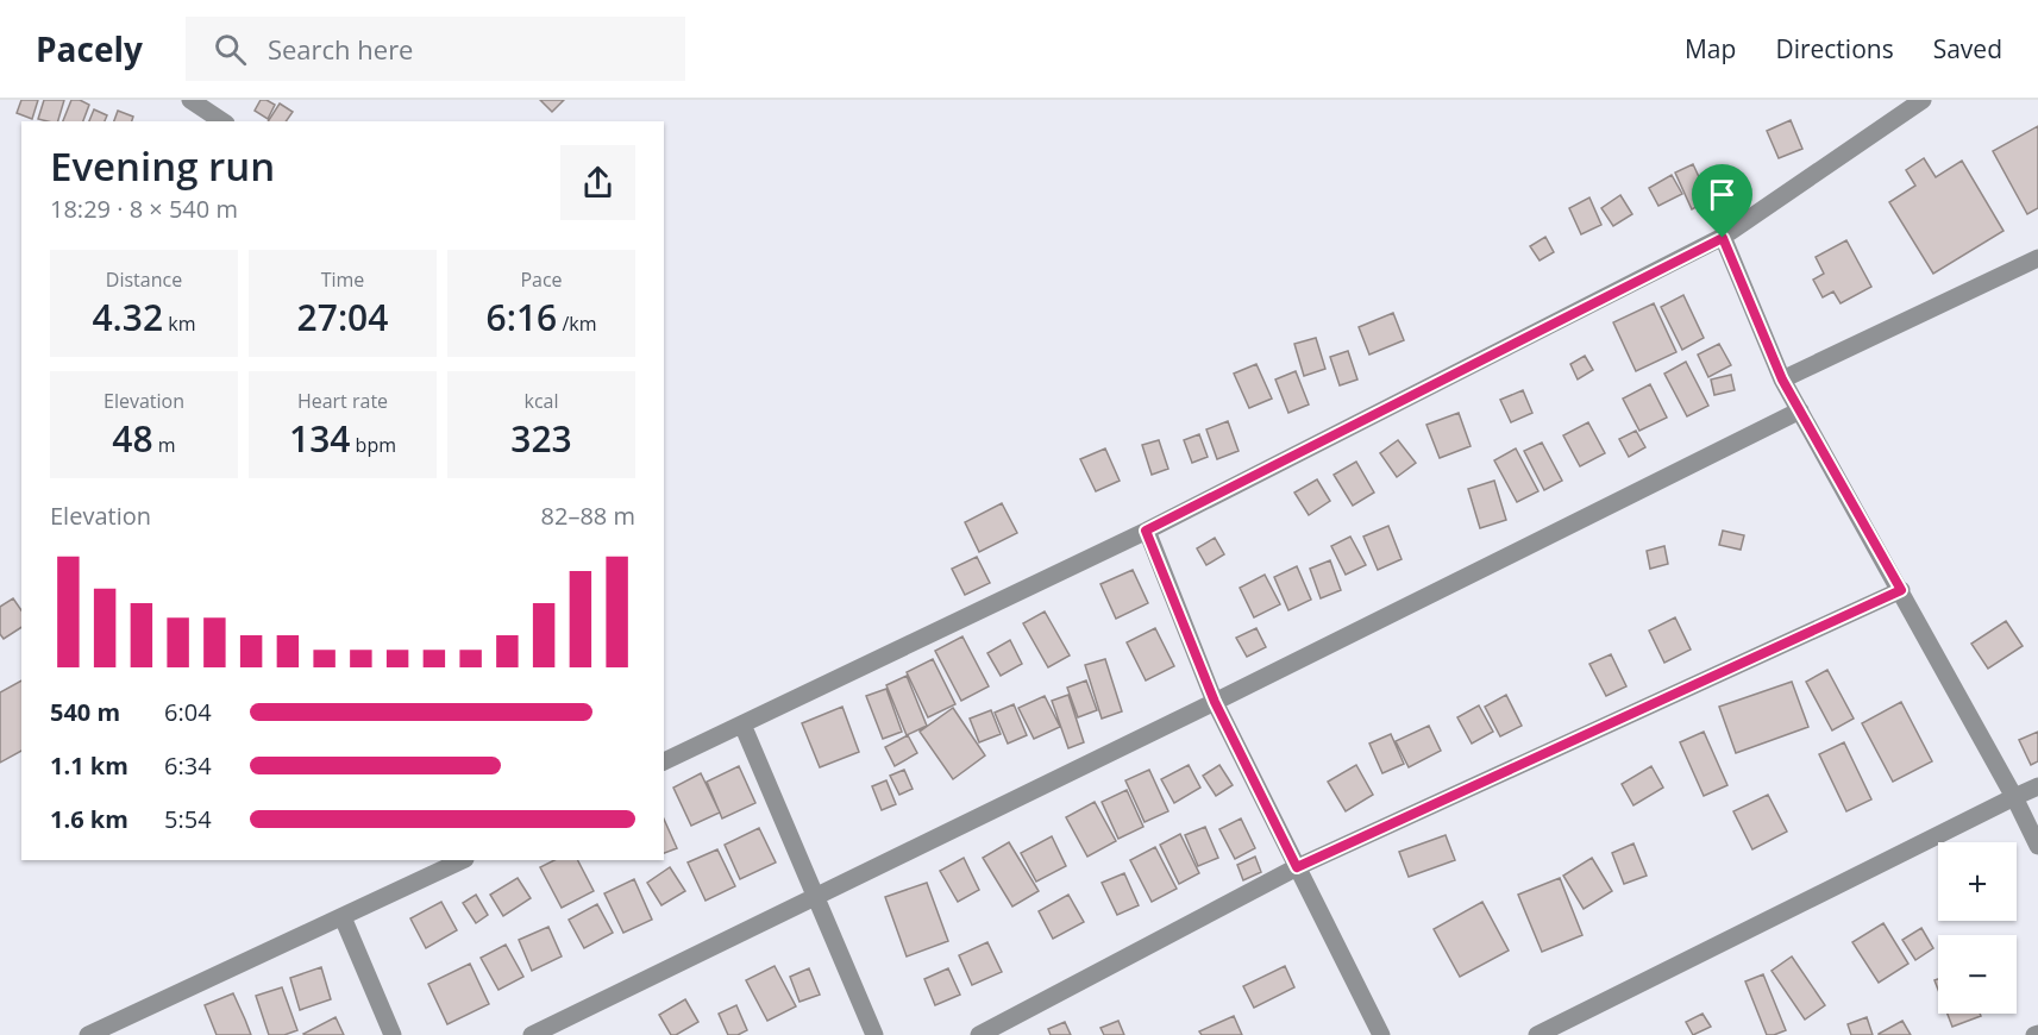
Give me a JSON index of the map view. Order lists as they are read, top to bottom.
{
  "page": {
    "header": "Pacely",
    "search": "Search here",
    "nav": ["Map", "Directions", "Saved"],
    "heading": ["Evening run", "18:29 · 8 × 540 m"],
    "stats": [
      ["Distance", "4.32 km"],
      ["Time", "27:04"],
      ["Pace", "6:16 /km"],
      ["Elevation", "48 m"],
      ["Heart rate", "134 bpm"],
      ["kcal", "323"]
    ],
    "chart": ["Elevation", "82–88 m"],
    "list": [
      {
        "name": "540 m",
        "note": "6:04"
      },
      {
        "name": "1.1 km",
        "note": "6:34"
      },
      {
        "name": "1.6 km",
        "note": "5:54"
      }
    ],
    "map_buttons": ["+", "−"]
  }
}
